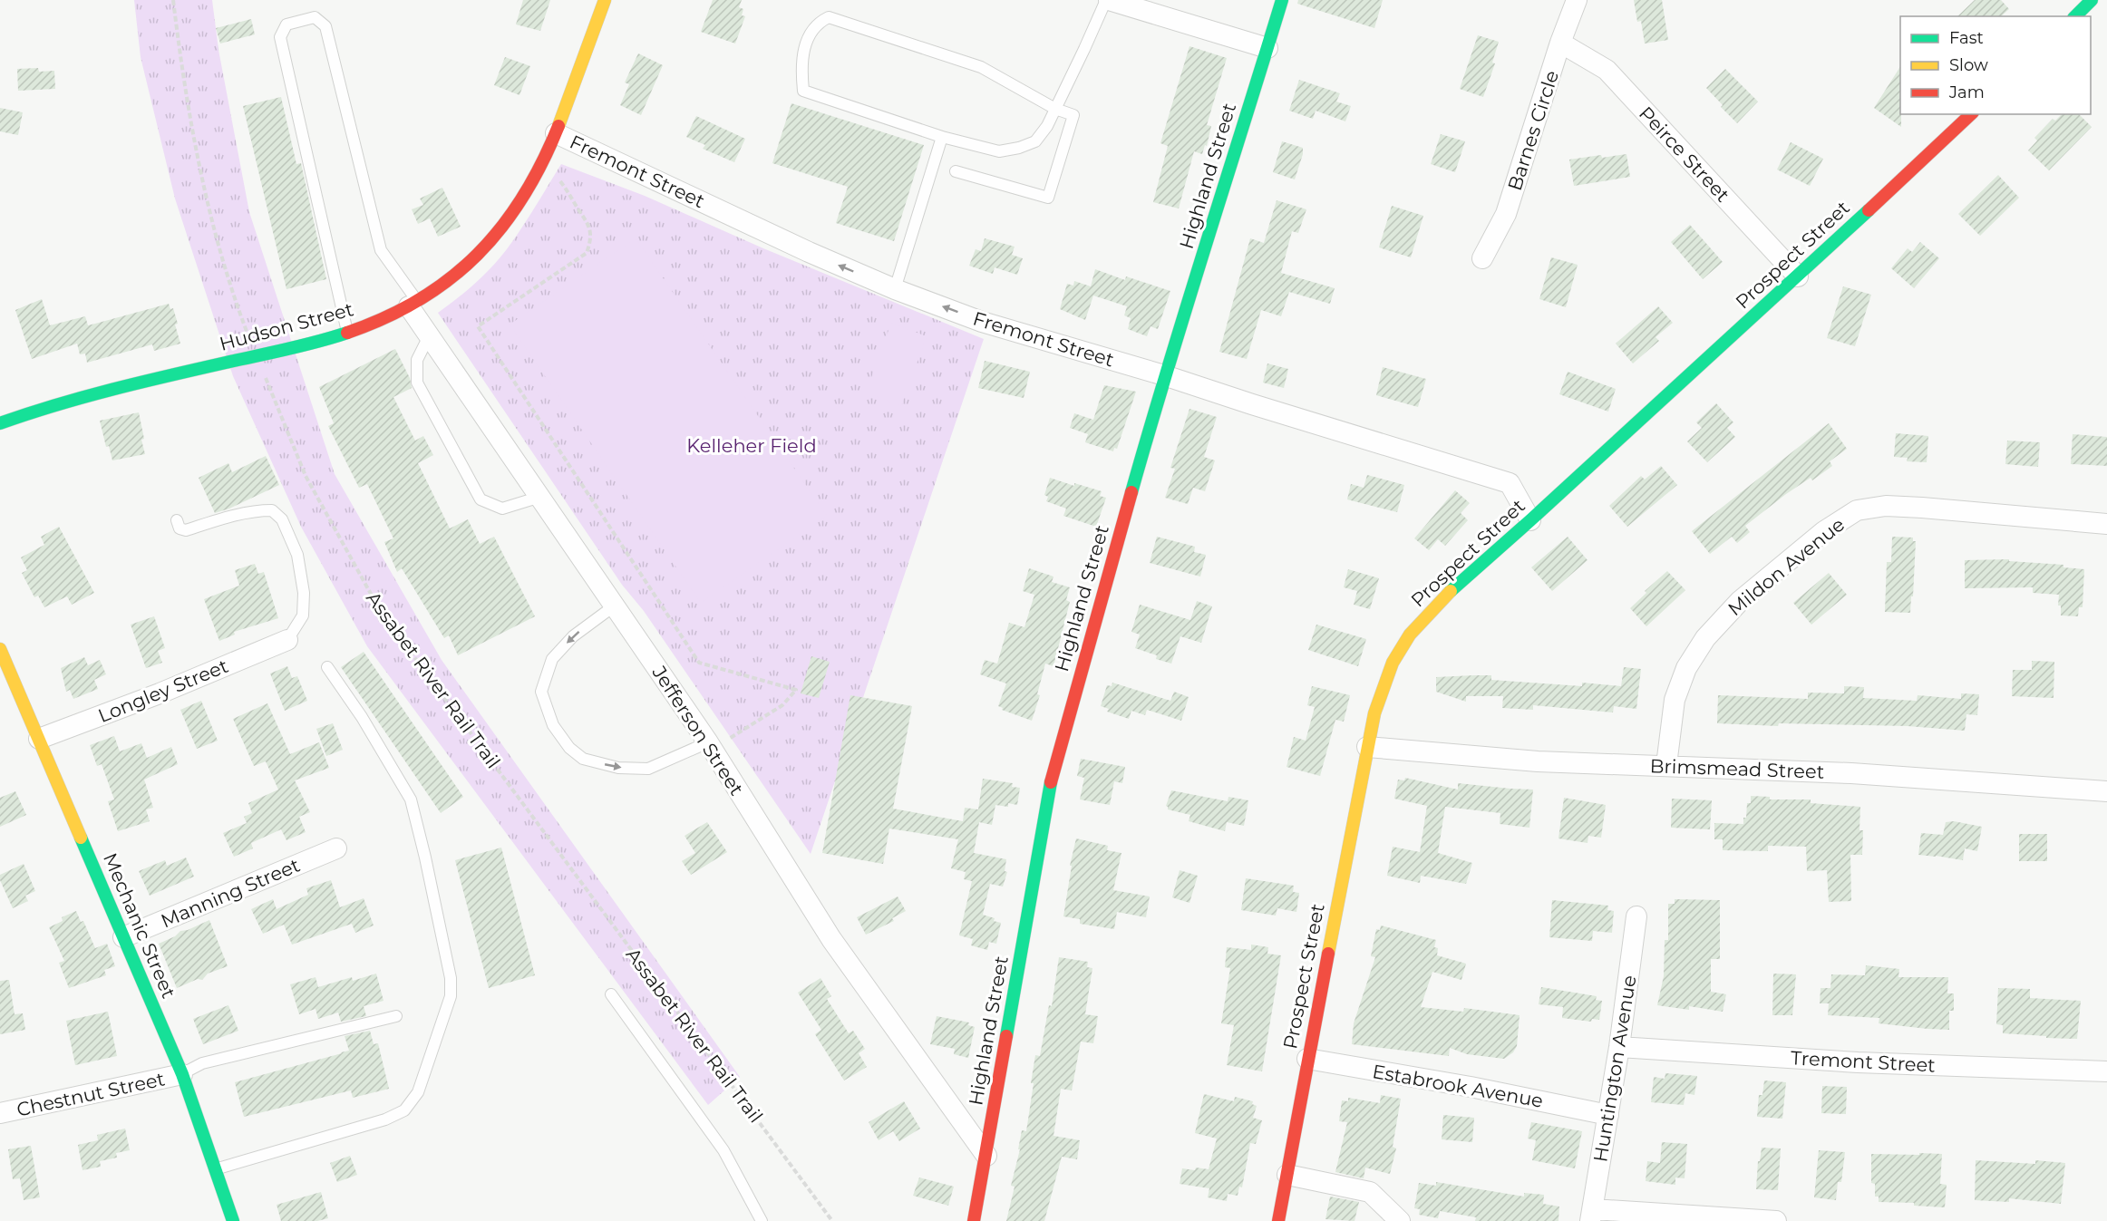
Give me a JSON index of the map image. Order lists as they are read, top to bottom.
{
  "streets": {
    "street": [
      "Barnes Circle",
      "Peirce Street",
      "Fremont Street",
      "Highland Street",
      "Prospect Street",
      "Hudson Street",
      "Mildon Avenue",
      "Longley Street",
      "Jefferson Street",
      "Brimsmead Street",
      "Manning Street",
      "Mechanic Street",
      "Tremont Street",
      "Huntington Avenue",
      "Estabrook Avenue",
      "Chestnut Street"
    ],
    "path": ["Assabet River Rail Trail"]
  },
  "crossings": [
    ["Barnes Circle", "Peirce Street"],
    ["Peirce Street", "Prospect Street"],
    ["Fremont Street", "Highland Street"],
    ["Fremont Street", "Prospect Street"],
    ["Fremont Street", "Hudson Street"],
    ["Highland Street", "Jefferson Street"],
    ["Prospect Street", "Brimsmead Street"],
    ["Prospect Street", "Estabrook Avenue"],
    ["Hudson Street", "Assabet River Rail Trail"],
    ["Hudson Street", "Jefferson Street"],
    ["Mildon Avenue", "Brimsmead Street"],
    ["Longley Street", "Mechanic Street"],
    ["Manning Street", "Mechanic Street"],
    ["Mechanic Street", "Chestnut Street"],
    ["Tremont Street", "Huntington Avenue"],
    ["Huntington Avenue", "Estabrook Avenue"]
  ],
  "one_way": ["Fremont Street"],
  "parks": ["Kelleher Field"],
  "legend": ["Fast", "Slow", "Jam"]
}
